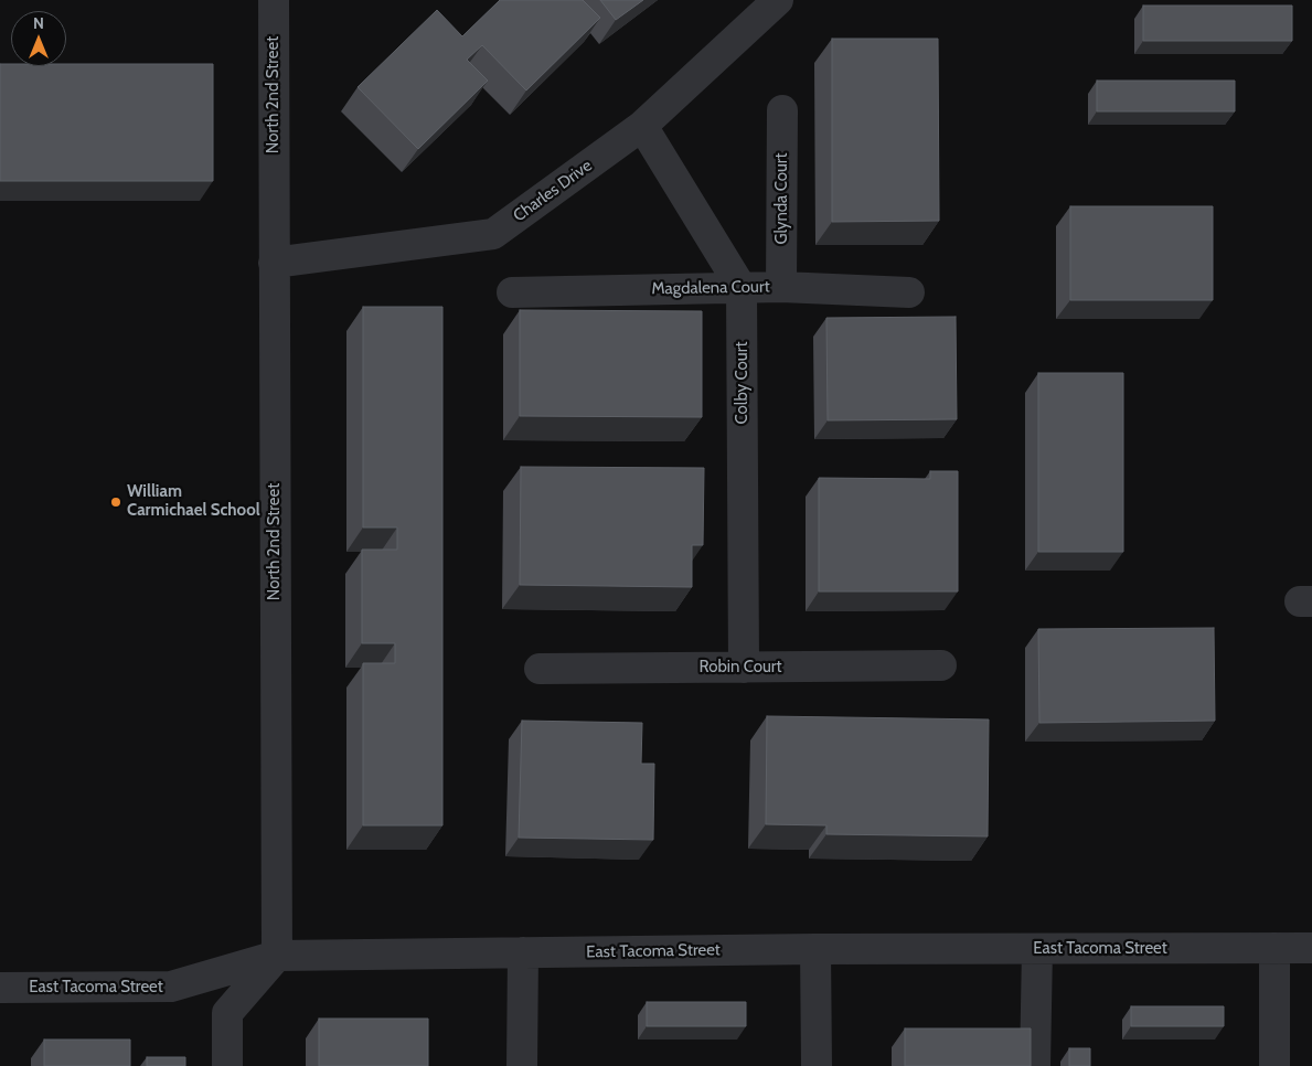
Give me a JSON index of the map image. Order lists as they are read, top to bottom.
{
  "streets": {
    "street": [
      "North 2nd Street",
      "Charles Drive",
      "Glynda Court",
      "Magdalena Court",
      "Colby Court",
      "Robin Court",
      "East Tacoma Street"
    ]
  },
  "crossings": [
    ["North 2nd Street", "Charles Drive"],
    ["North 2nd Street", "East Tacoma Street"],
    ["Glynda Court", "Magdalena Court"],
    ["Magdalena Court", "Colby Court"],
    ["Colby Court", "Robin Court"]
  ],
  "places": ["William Carmichael School"],
  "north": "top"
}
